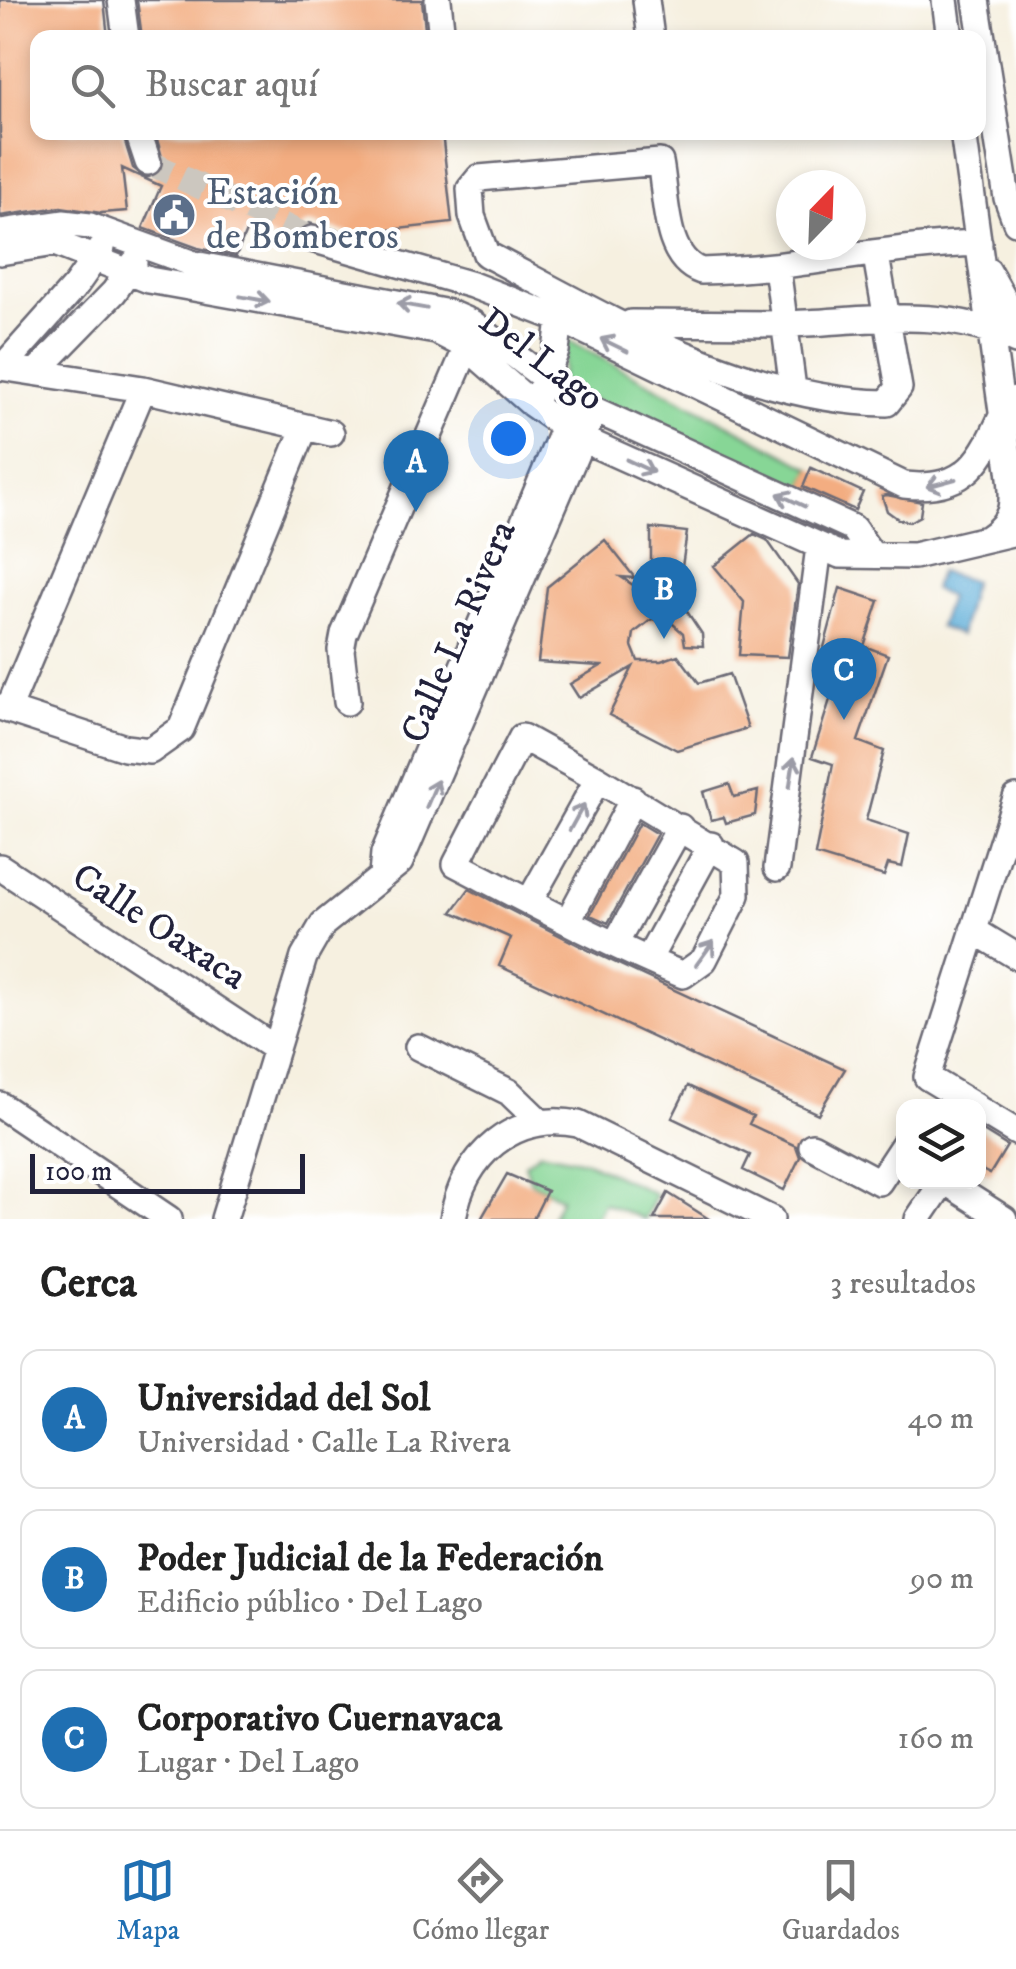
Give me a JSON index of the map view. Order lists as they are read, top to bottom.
{
  "streets": {
    "street": ["Del Lago", "Calle La Rivera", "Calle Oaxaca"]
  },
  "crossings": [
    ["Del Lago", "Calle La Rivera"],
    ["Calle La Rivera", "Calle Oaxaca"]
  ],
  "places": {
    "public building": ["Estación de Bomberos"]
  },
  "scale_bar": "100 m",
  "north": "top right",
  "page": {
    "search": "Buscar aquí",
    "pins": ["A", "B", "C"],
    "scale": "100 m",
    "heading": ["Cerca", "3 resultados"],
    "list": [
      {
        "mark": "A",
        "name": "Universidad del Sol",
        "note": "Universidad · Calle La Rivera",
        "value": "40 m"
      },
      {
        "mark": "B",
        "name": "Poder Judicial de la Federación",
        "note": "Edificio público · Del Lago",
        "value": "90 m"
      },
      {
        "mark": "C",
        "name": "Corporativo Cuernavaca",
        "note": "Lugar · Del Lago",
        "value": "160 m"
      }
    ],
    "nav": ["Mapa", "Cómo llegar", "Guardados"]
  }
}
